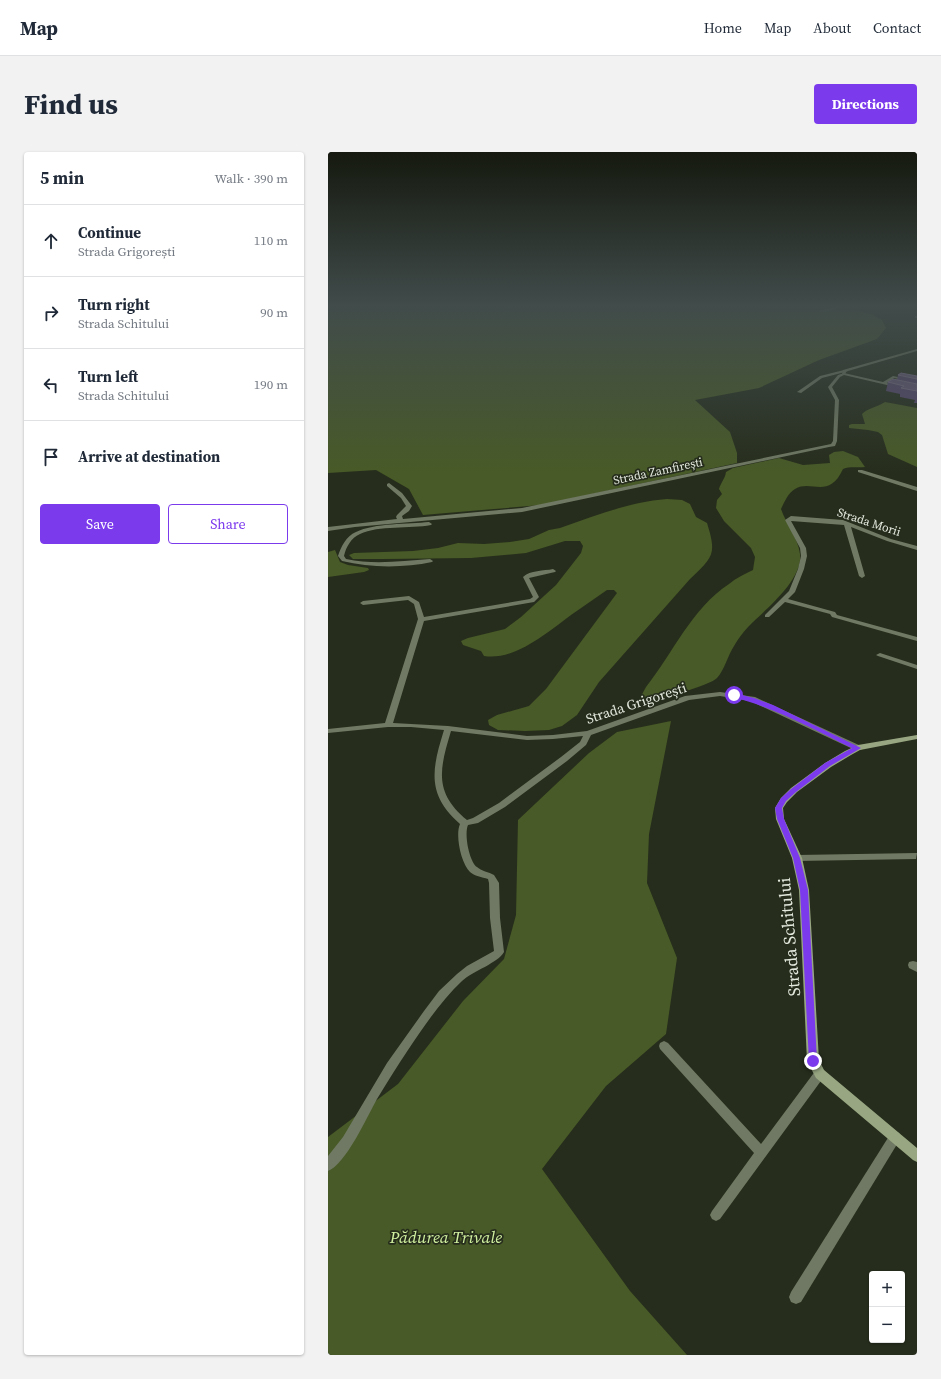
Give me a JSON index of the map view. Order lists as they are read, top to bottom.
{
  "streets": {
    "main road": ["Strada Schitului"],
    "street": ["Strada Zamfirești", "Strada Morii", "Strada Grigorești"]
  },
  "crossings": [
    ["Strada Grigorești", "Strada Schitului"]
  ],
  "parks": ["Pădurea Trivale"],
  "page": {
    "header": "Map",
    "nav": [
      "Home",
      "Map",
      "About",
      "Contact"
    ],
    "buttons": [
      "Directions",
      ["Save", "Share"]
    ],
    "title": "Find us",
    "heading": ["5 min", "Walk · 390 m"],
    "list": [
      ["Continue", "Strada Grigorești", "110 m"],
      ["Turn right", "Strada Schitului", "90 m"],
      ["Turn left", "Strada Schitului", "190 m"],
      "Arrive at destination"
    ],
    "map_buttons": ["+", "−"]
  }
}
